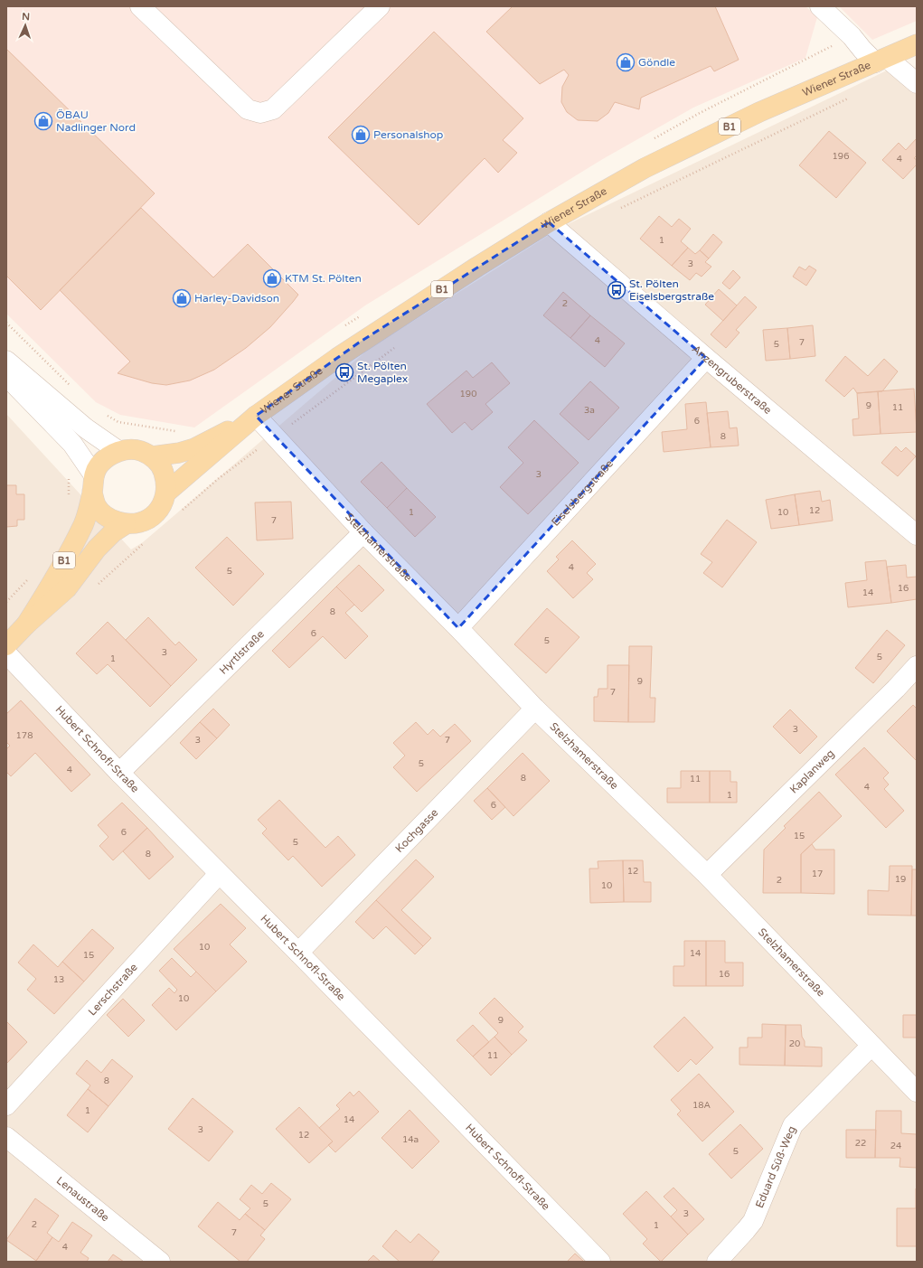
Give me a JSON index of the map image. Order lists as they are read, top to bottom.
{
  "streets": {
    "main road": ["Wiener Straße", "B1"],
    "street": [
      "Anzengruberstraße",
      "Eiselsbergstraße",
      "Stelzhamerstraße",
      "Hyrtlstraße",
      "Hubert Schnofl-Straße",
      "Kaplanweg",
      "Kochgasse",
      "Lerschstraße",
      "Eduard Süß-Weg",
      "Lenaustraße"
    ]
  },
  "crossings": [
    ["Wiener Straße", "B1"],
    ["Wiener Straße", "Anzengruberstraße"],
    ["Wiener Straße", "Stelzhamerstraße"],
    ["Anzengruberstraße", "Eiselsbergstraße"],
    ["Eiselsbergstraße", "Stelzhamerstraße"],
    ["Stelzhamerstraße", "Hyrtlstraße"],
    ["Stelzhamerstraße", "Kaplanweg"],
    ["Stelzhamerstraße", "Kochgasse"],
    ["Stelzhamerstraße", "Eduard Süß-Weg"],
    ["Hyrtlstraße", "Hubert Schnofl-Straße"],
    ["Hubert Schnofl-Straße", "Kochgasse"],
    ["Hubert Schnofl-Straße", "Lerschstraße"]
  ],
  "places": {
    "shop": [
      "Göndle",
      "ÖBAU Nadlinger Nord",
      "Personalshop",
      "KTM St. Pölten",
      "Harley-Davidson"
    ],
    "bus stop": ["St. Pölten Eiselsbergstraße", "St. Pölten Megaplex"]
  },
  "house_numbers": [
    "196",
    "4",
    "1",
    "3",
    "2",
    "4",
    "7",
    "5",
    "190",
    "9",
    "11",
    "3a",
    "6",
    "8",
    "3",
    "12",
    "1",
    "10",
    "7",
    "4",
    "5",
    "16",
    "14",
    "8",
    "6",
    "5",
    "3",
    "5",
    "1",
    "9",
    "7",
    "3",
    "178",
    "3",
    "7",
    "5",
    "4",
    "8",
    "11",
    "4",
    "1",
    "6",
    "6",
    "15",
    "5",
    "8",
    "12",
    "17",
    "19",
    "2",
    "10",
    "10",
    "14",
    "15",
    "16",
    "13",
    "10",
    "9",
    "20",
    "11",
    "8",
    "18A",
    "1",
    "14",
    "3",
    "12",
    "14a",
    "22",
    "24",
    "5",
    "5",
    "3",
    "2",
    "1",
    "7",
    "4"
  ],
  "north": "top"
}
